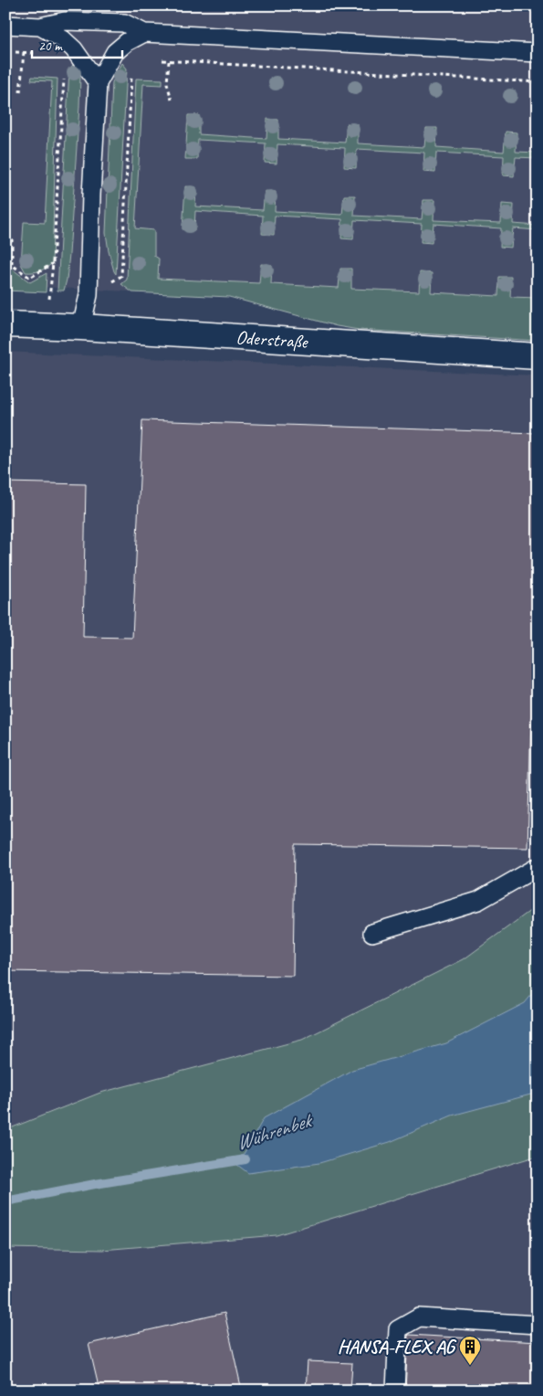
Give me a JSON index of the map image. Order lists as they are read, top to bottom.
{
  "streets": {
    "street": ["Oderstraße"]
  },
  "water": ["Wührenbek"],
  "places": {
    "building": ["HANSA-FLEX AG"]
  },
  "scale_bar": "20 m"
}
